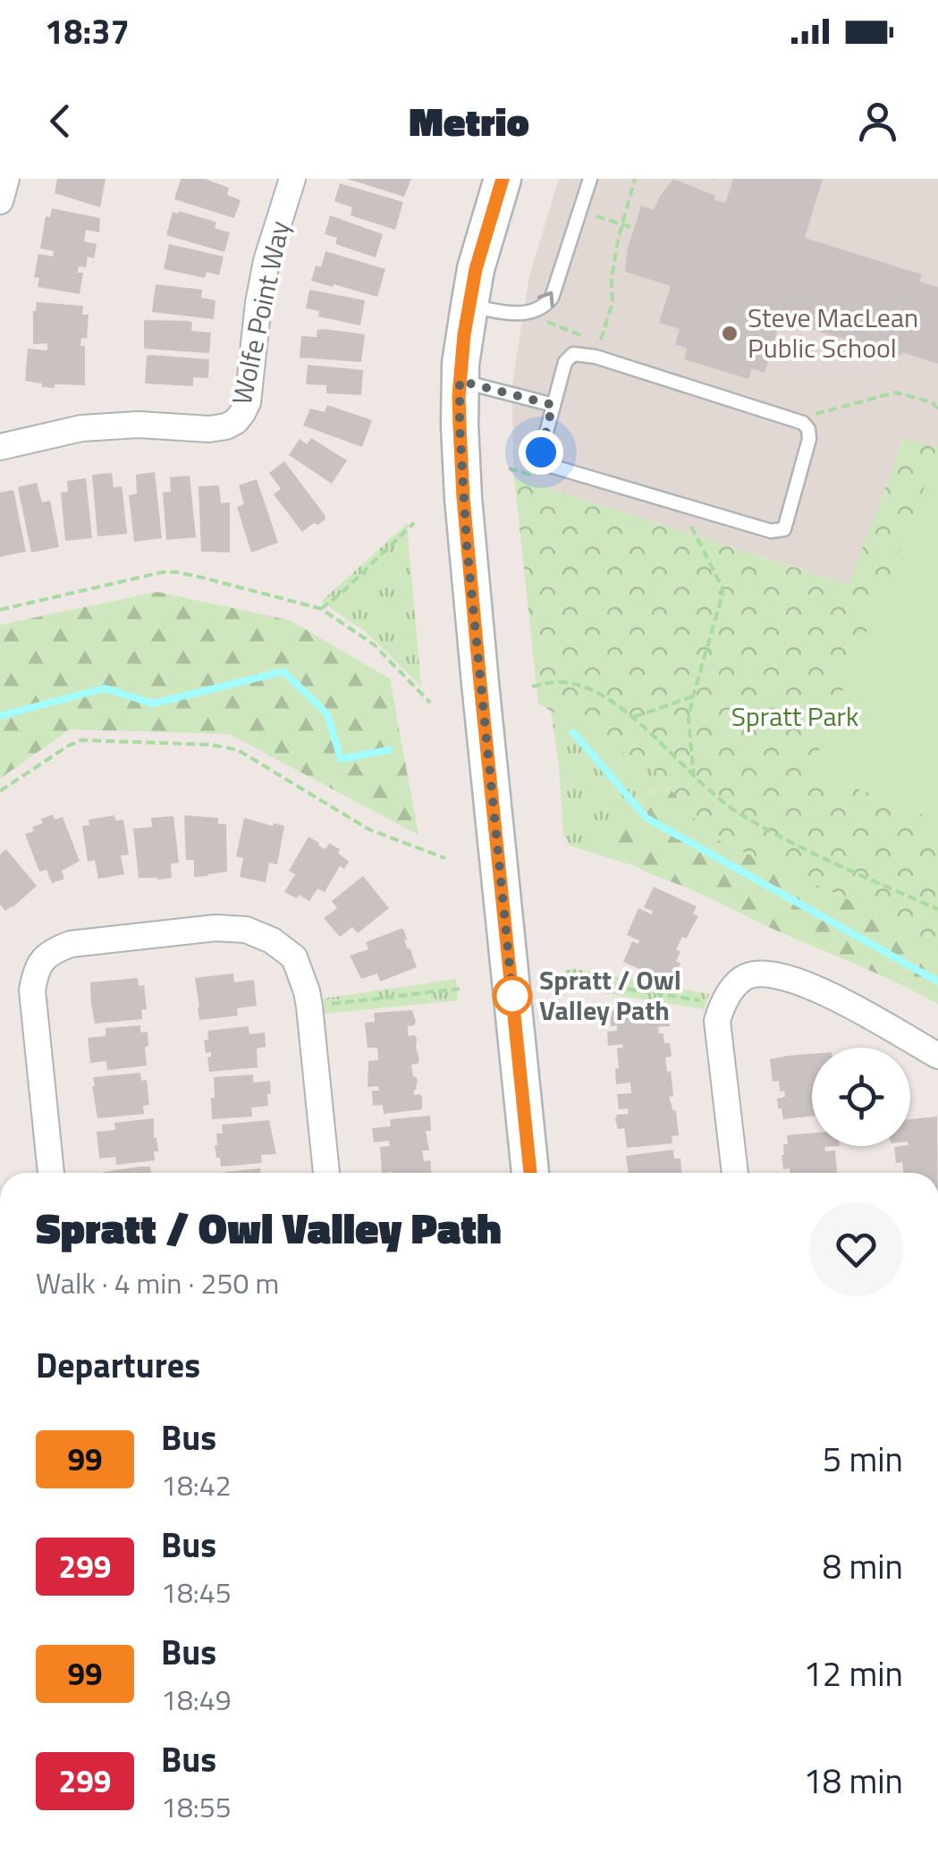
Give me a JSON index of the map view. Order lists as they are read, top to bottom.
{
  "streets": {
    "street": ["Wolfe Point Way"]
  },
  "parks": ["Spratt Park"],
  "places": ["Steve MacLean Public School", "Spratt / Owl Valley Path"],
  "lines": ["bus line 99"],
  "page": {
    "status": "18:37",
    "header": "Metrio",
    "heading": [
      ["Spratt / Owl Valley Path", "Walk · 4 min · 250 m"],
      "Departures"
    ],
    "list": [
      {
        "mark": "99",
        "name": "Bus",
        "note": "18:42",
        "value": "5 min"
      },
      {
        "mark": "299",
        "name": "Bus",
        "note": "18:45",
        "value": "8 min"
      },
      {
        "mark": "99",
        "name": "Bus",
        "note": "18:49",
        "value": "12 min"
      },
      {
        "mark": "299",
        "name": "Bus",
        "note": "18:55",
        "value": "18 min"
      }
    ]
  }
}
